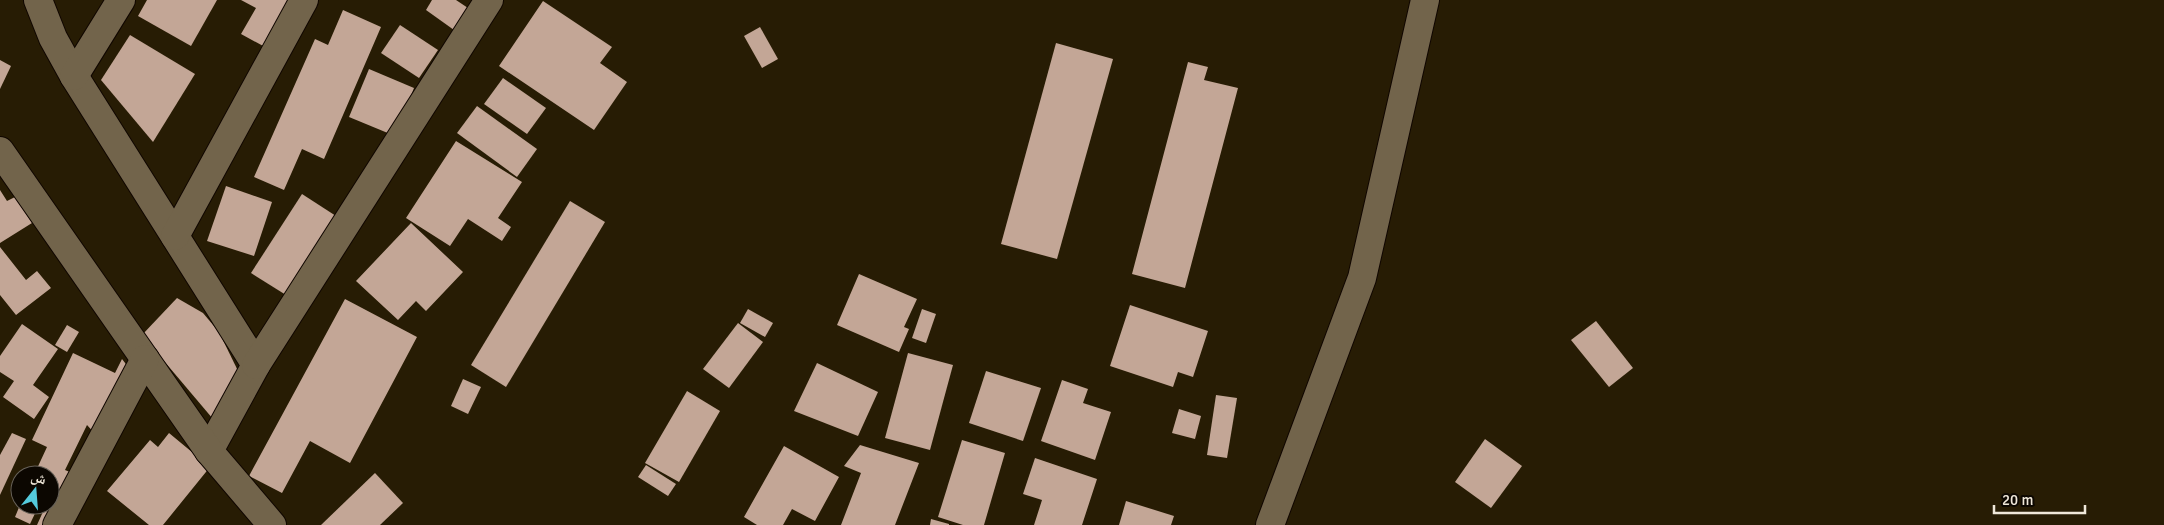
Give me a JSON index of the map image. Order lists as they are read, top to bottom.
{
  "scale_bar": "20 m",
  "north": "top"
}
